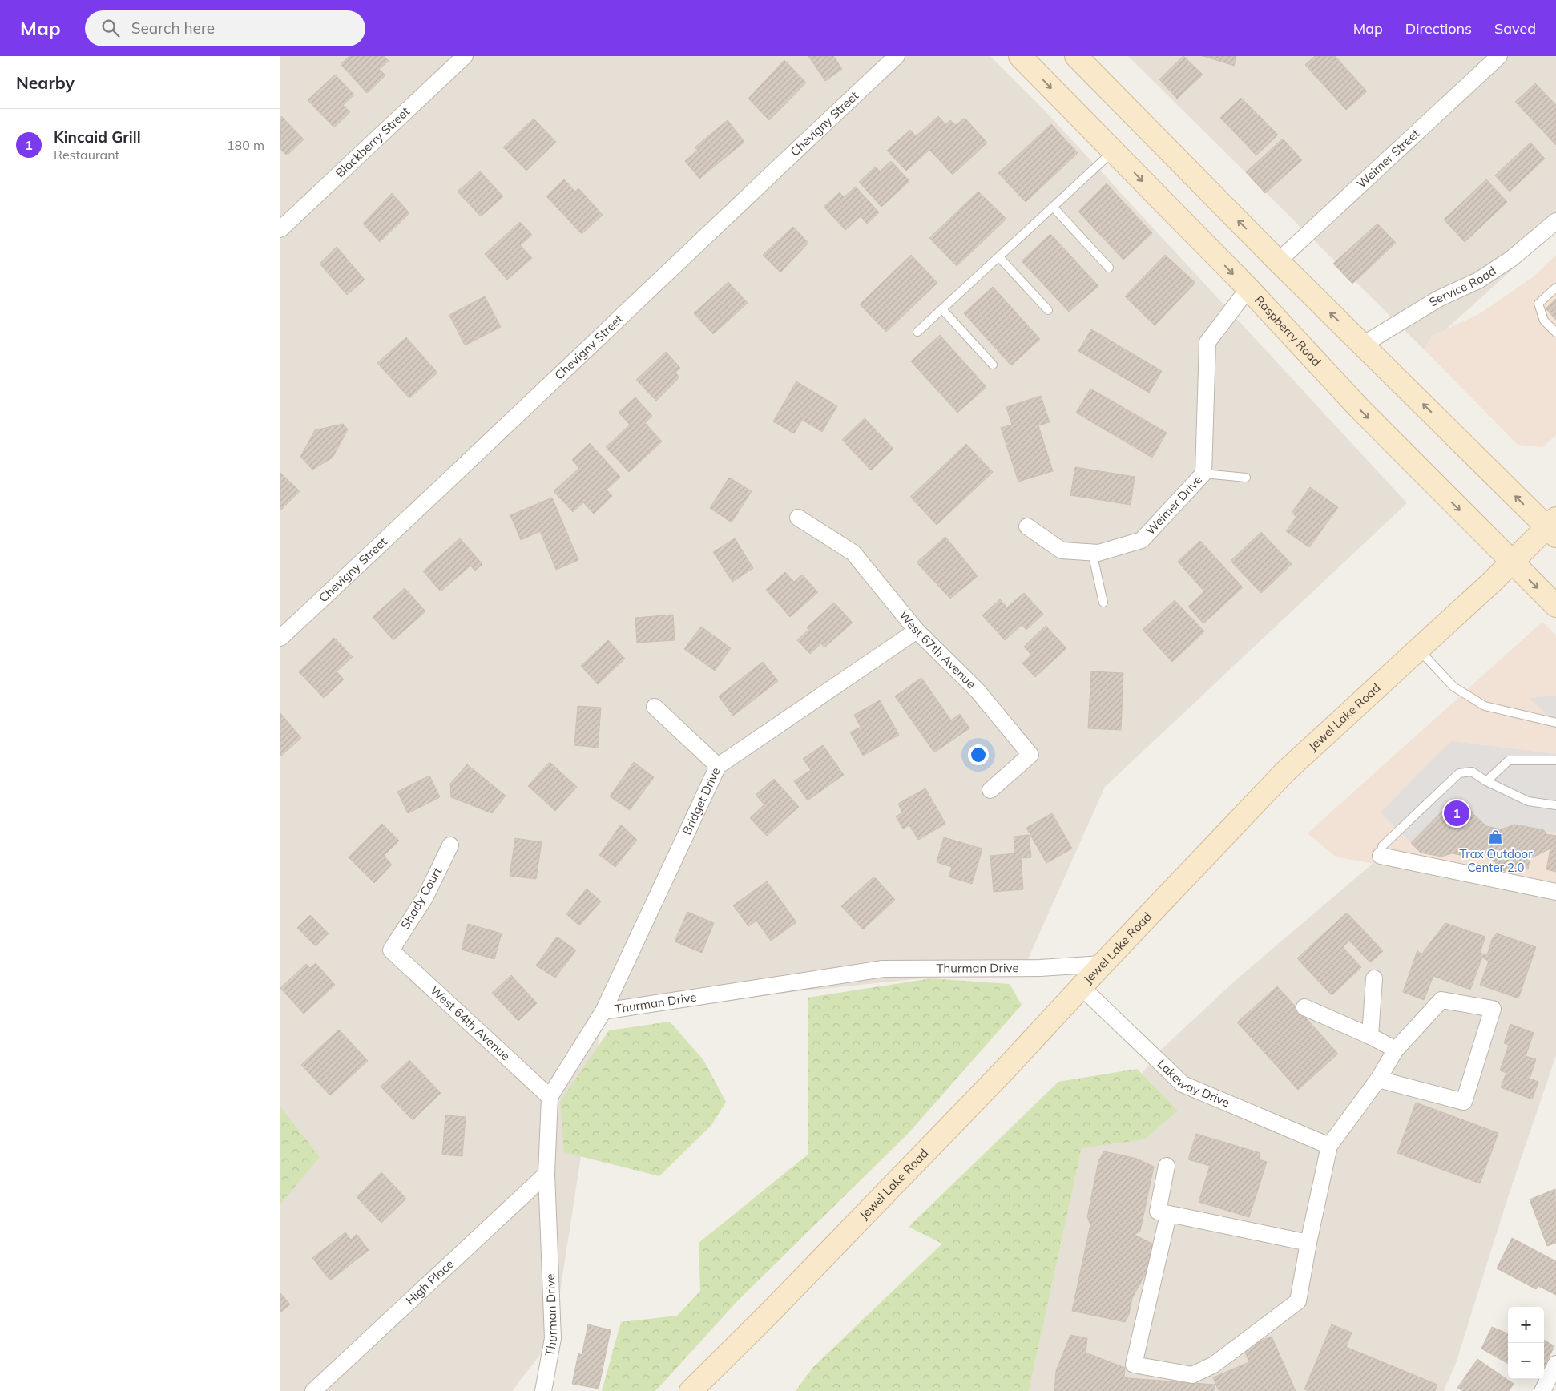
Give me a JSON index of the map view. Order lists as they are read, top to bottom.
{
  "streets": {
    "main road": ["Raspberry Road", "Jewel Lake Road"],
    "street": [
      "Chevigny Street",
      "Blackberry Street",
      "Weimer Street",
      "Service Road",
      "Weimer Drive",
      "West 67th Avenue",
      "Bridget Drive",
      "Shady Court",
      "Thurman Drive",
      "West 64th Avenue",
      "Lakeway Drive",
      "High Place"
    ]
  },
  "crossings": [
    ["Raspberry Road", "Weimer Drive"],
    ["Raspberry Road", "Jewel Lake Road"],
    ["West 67th Avenue", "Bridget Drive"],
    ["Jewel Lake Road", "Thurman Drive"],
    ["Jewel Lake Road", "Lakeway Drive"],
    ["Bridget Drive", "Thurman Drive"],
    ["Shady Court", "West 64th Avenue"],
    ["Thurman Drive", "West 64th Avenue"],
    ["Thurman Drive", "High Place"]
  ],
  "places": {
    "shop": ["Trax Outdoor Center 2.0"]
  },
  "page": {
    "header": "Map",
    "search": "Search here",
    "nav": ["Map", "Directions", "Saved"],
    "heading": "Nearby",
    "list": [
      {
        "mark": "1",
        "name": "Kincaid Grill",
        "note": "Restaurant",
        "value": "180 m"
      }
    ],
    "pins": "1",
    "map_buttons": ["+", "−"]
  }
}
